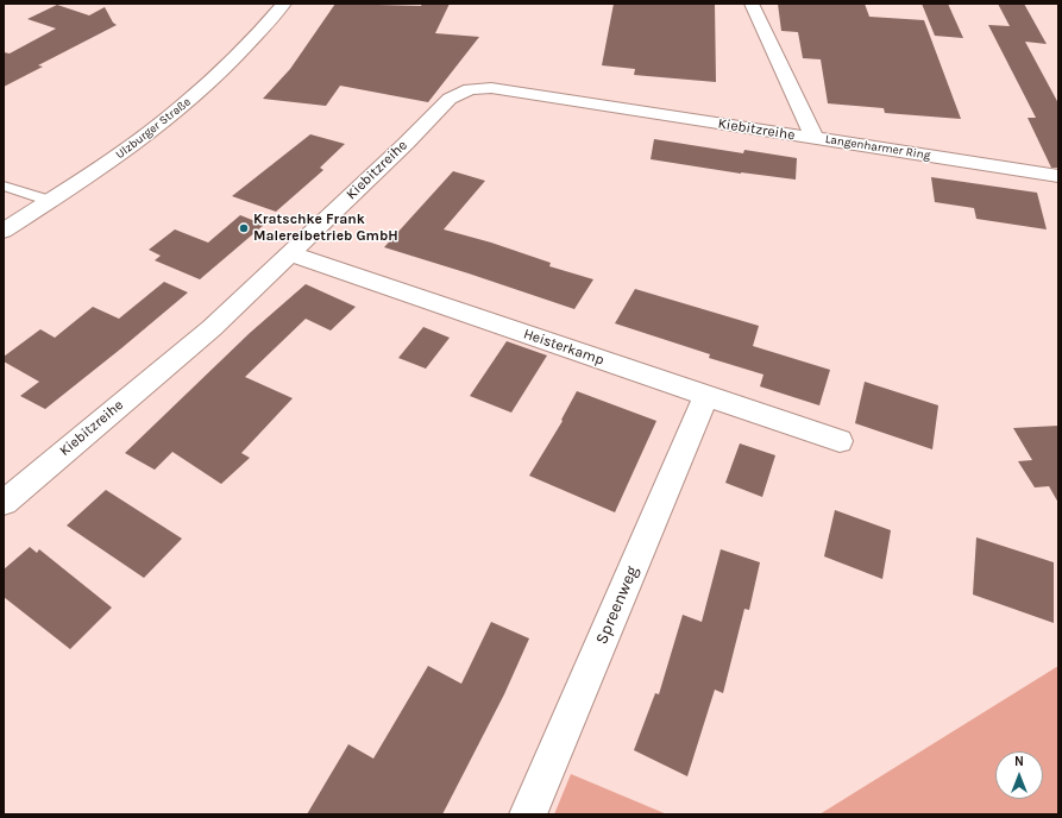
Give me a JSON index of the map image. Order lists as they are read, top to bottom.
{
  "streets": {
    "street": [
      "Ulzburger Straße",
      "Kiebitzreihe",
      "Langenharmer Ring",
      "Heisterkamp",
      "Spreenweg"
    ]
  },
  "crossings": [
    ["Kiebitzreihe", "Langenharmer Ring"],
    ["Kiebitzreihe", "Heisterkamp"],
    ["Heisterkamp", "Spreenweg"]
  ],
  "places": ["Kratschke Frank Malereibetrieb GmbH"],
  "north": "top"
}
